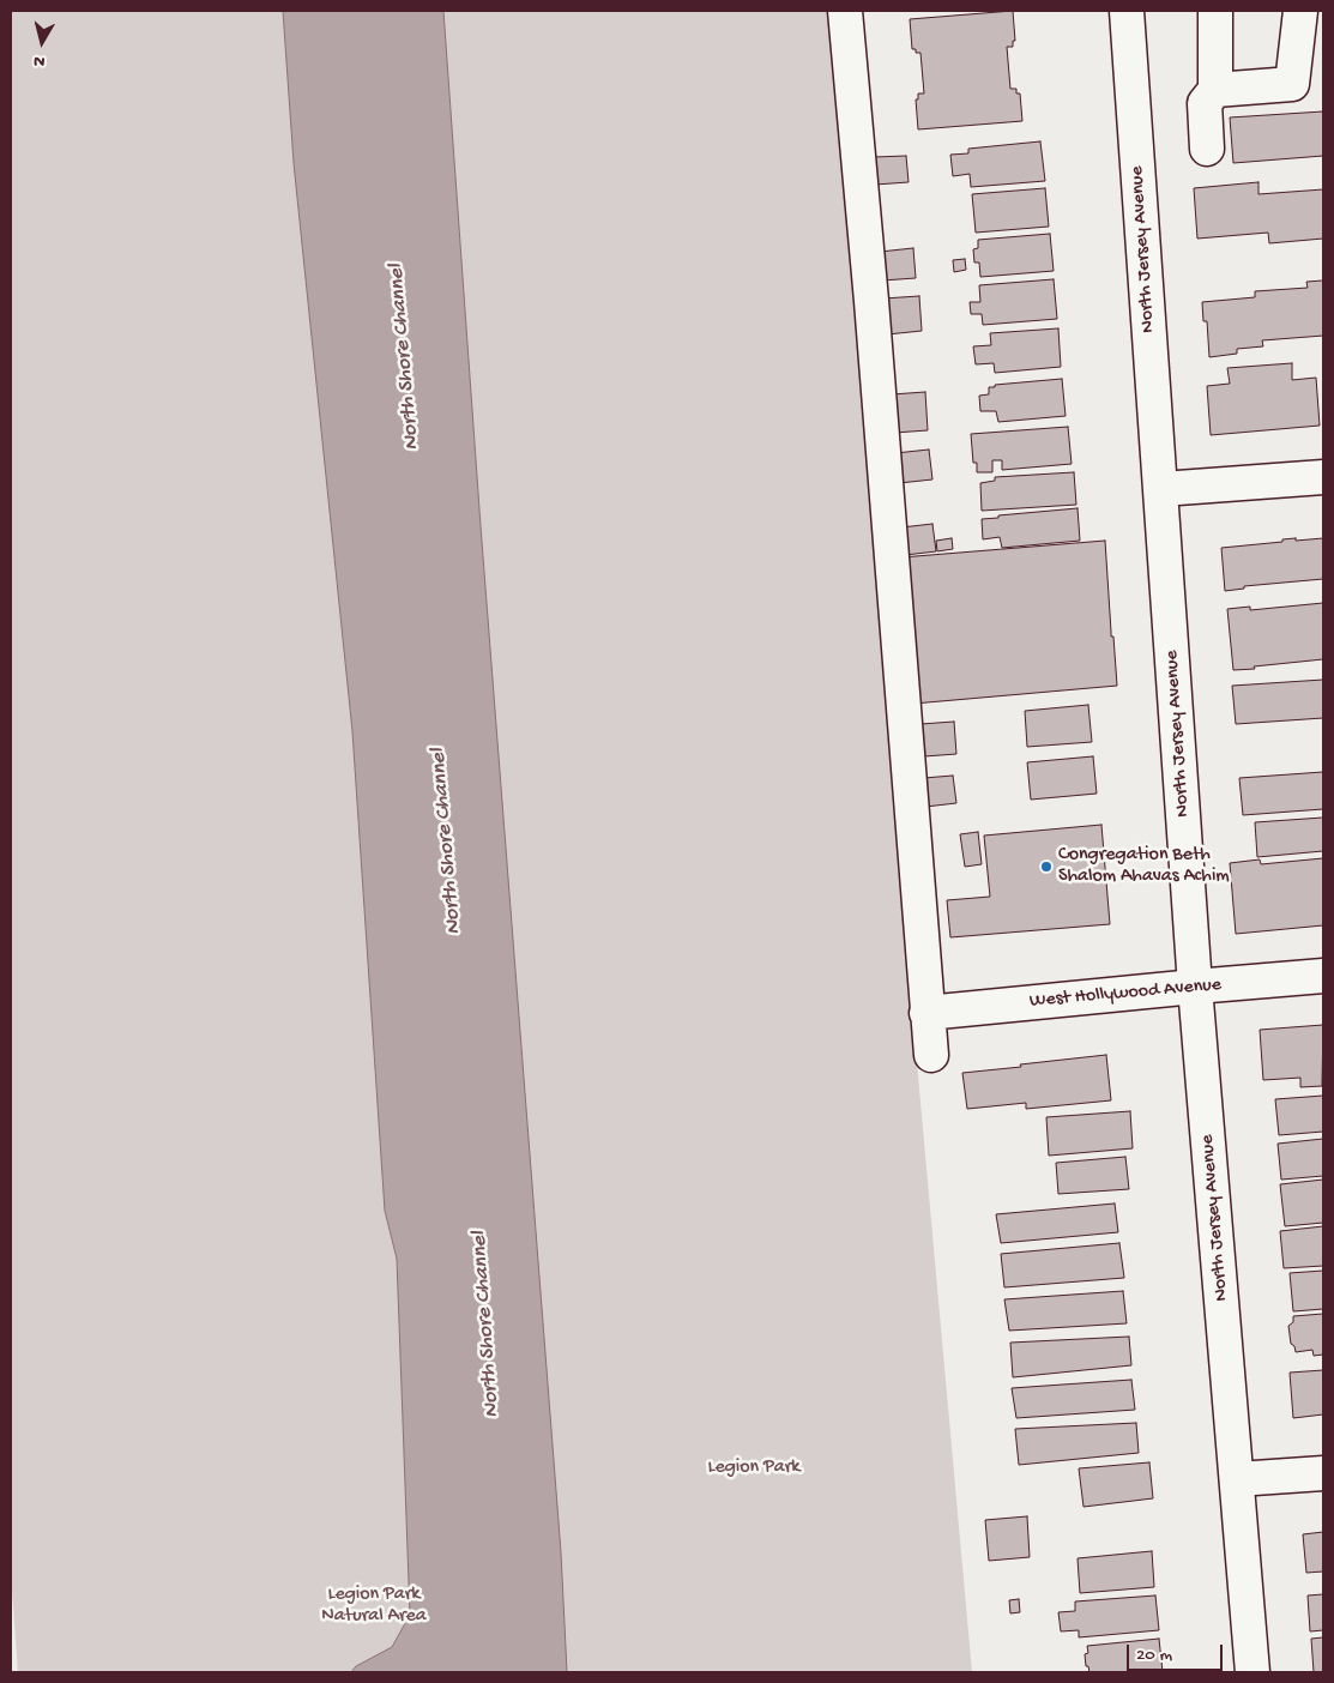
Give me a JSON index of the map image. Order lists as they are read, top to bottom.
{
  "streets": {
    "main road": ["North Jersey Avenue", "West Hollywood Avenue"]
  },
  "crossings": [
    ["North Jersey Avenue", "West Hollywood Avenue"]
  ],
  "water": ["North Shore Channel"],
  "parks": ["Legion Park", "Legion Park Natural Area"],
  "places": ["Congregation Beth Shalom Ahavas Achim"],
  "scale_bar": "20 m",
  "north": "bottom"
}
